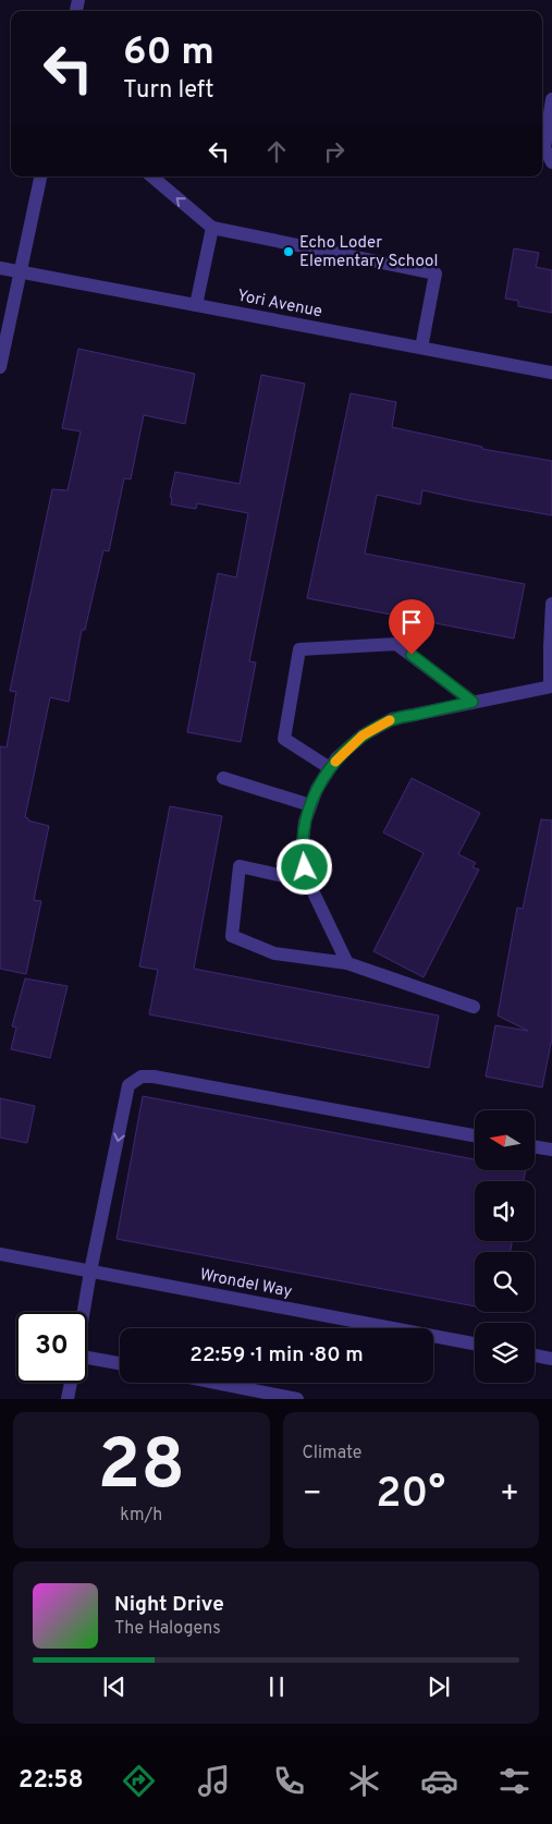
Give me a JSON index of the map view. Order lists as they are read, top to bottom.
{
  "streets": {
    "street": ["Yori Avenue", "Wrondel Way"]
  },
  "places": ["Echo Loder Elementary School"],
  "north": "left",
  "page": {
    "turn": ["60 m", "Turn left"],
    "limit": "30",
    "trip": "22:59 · 1 min · 80 m",
    "tile": [
      ["28", "km/h"],
      "Climate"
    ],
    "heat": ["−", "20°", "+"],
    "song": ["Night Drive", "The Halogens"],
    "tabs": "22:58"
  }
}
